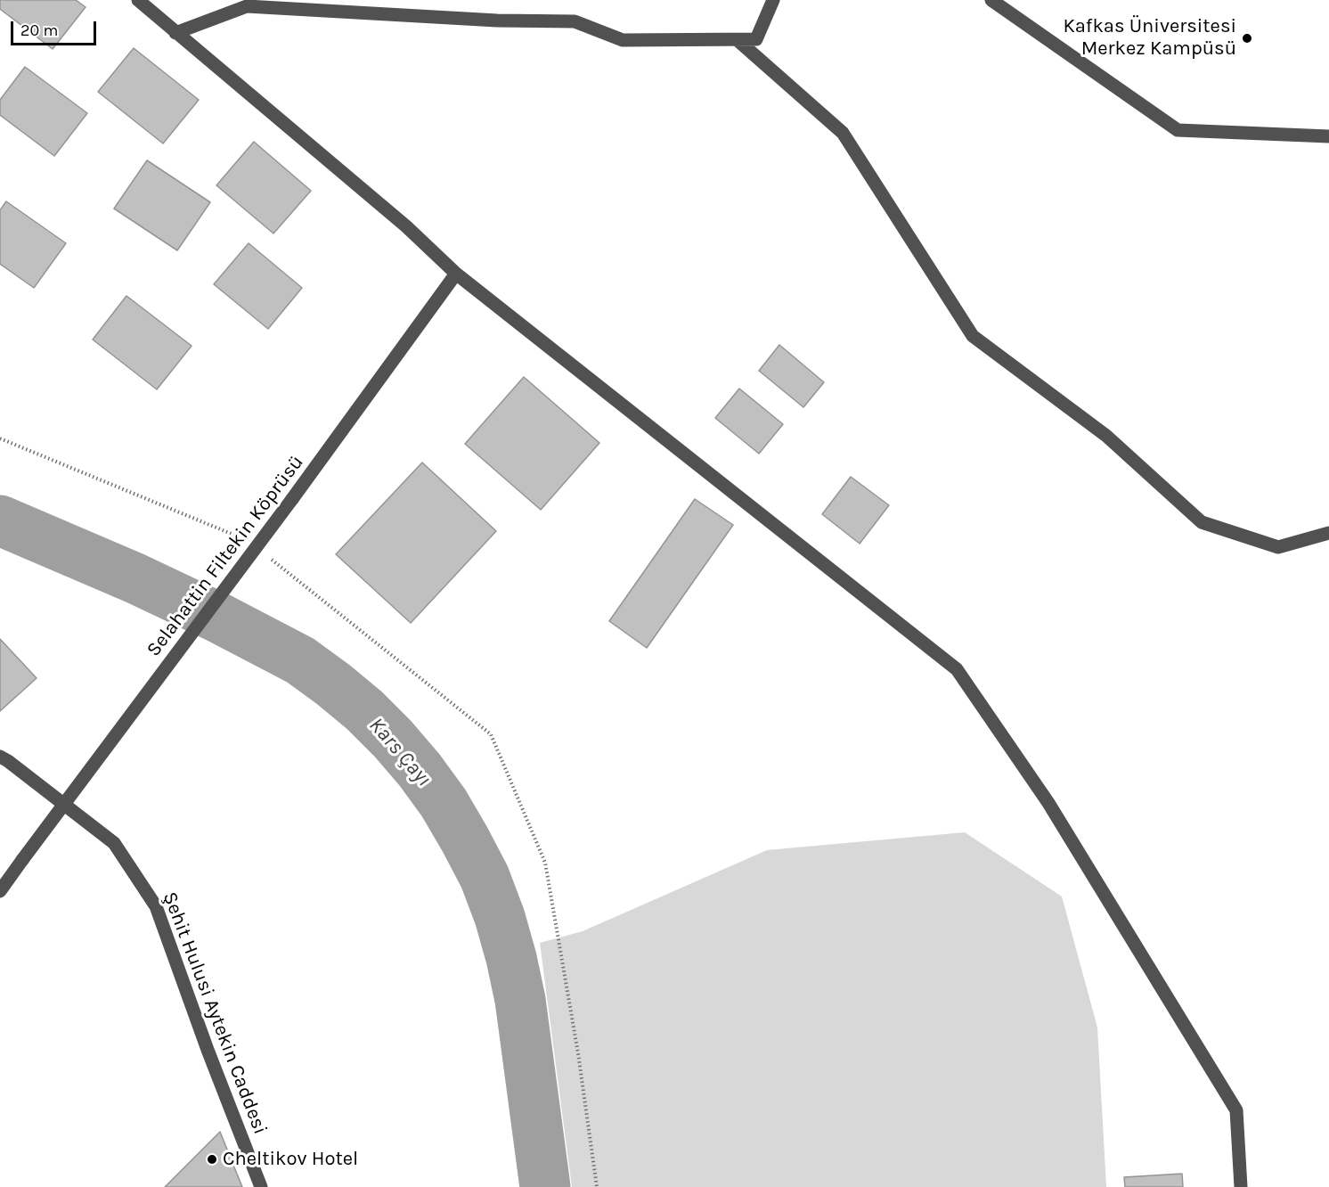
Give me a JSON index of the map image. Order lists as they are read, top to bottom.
{
  "streets": {
    "street": ["Selahattin Filtekin Köprüsü", "Şehit Hulusi Aytekin Caddesi"]
  },
  "water": ["Kars Çayı"],
  "places": ["Kafkas Üniversitesi Merkez Kampüsü", "Cheltikov Hotel"],
  "scale_bar": "20 m"
}
